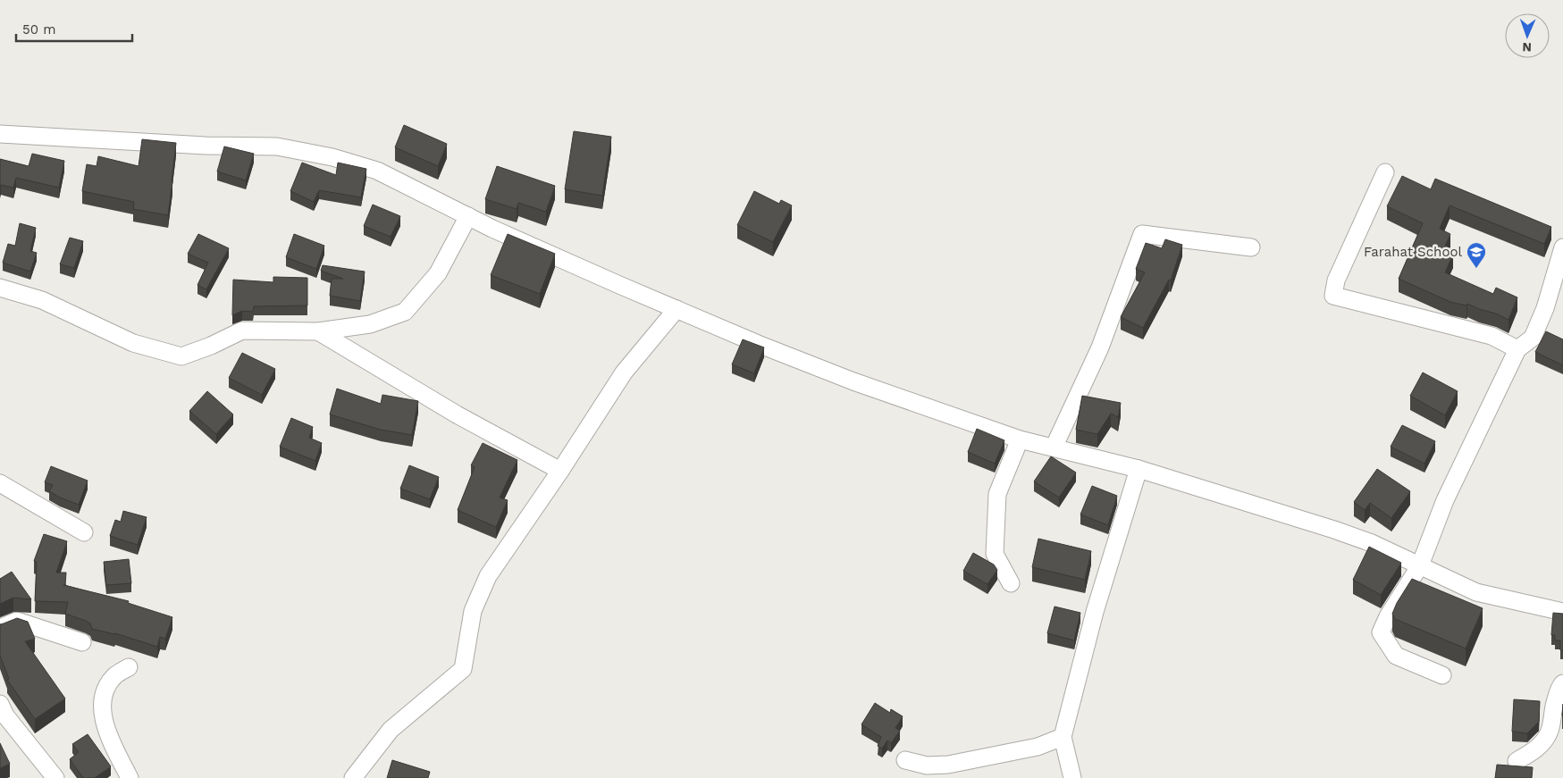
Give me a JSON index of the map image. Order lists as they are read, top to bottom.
{
  "places": {
    "school or university": ["Farahat School"]
  },
  "scale_bar": "50 m",
  "north": "bottom"
}
